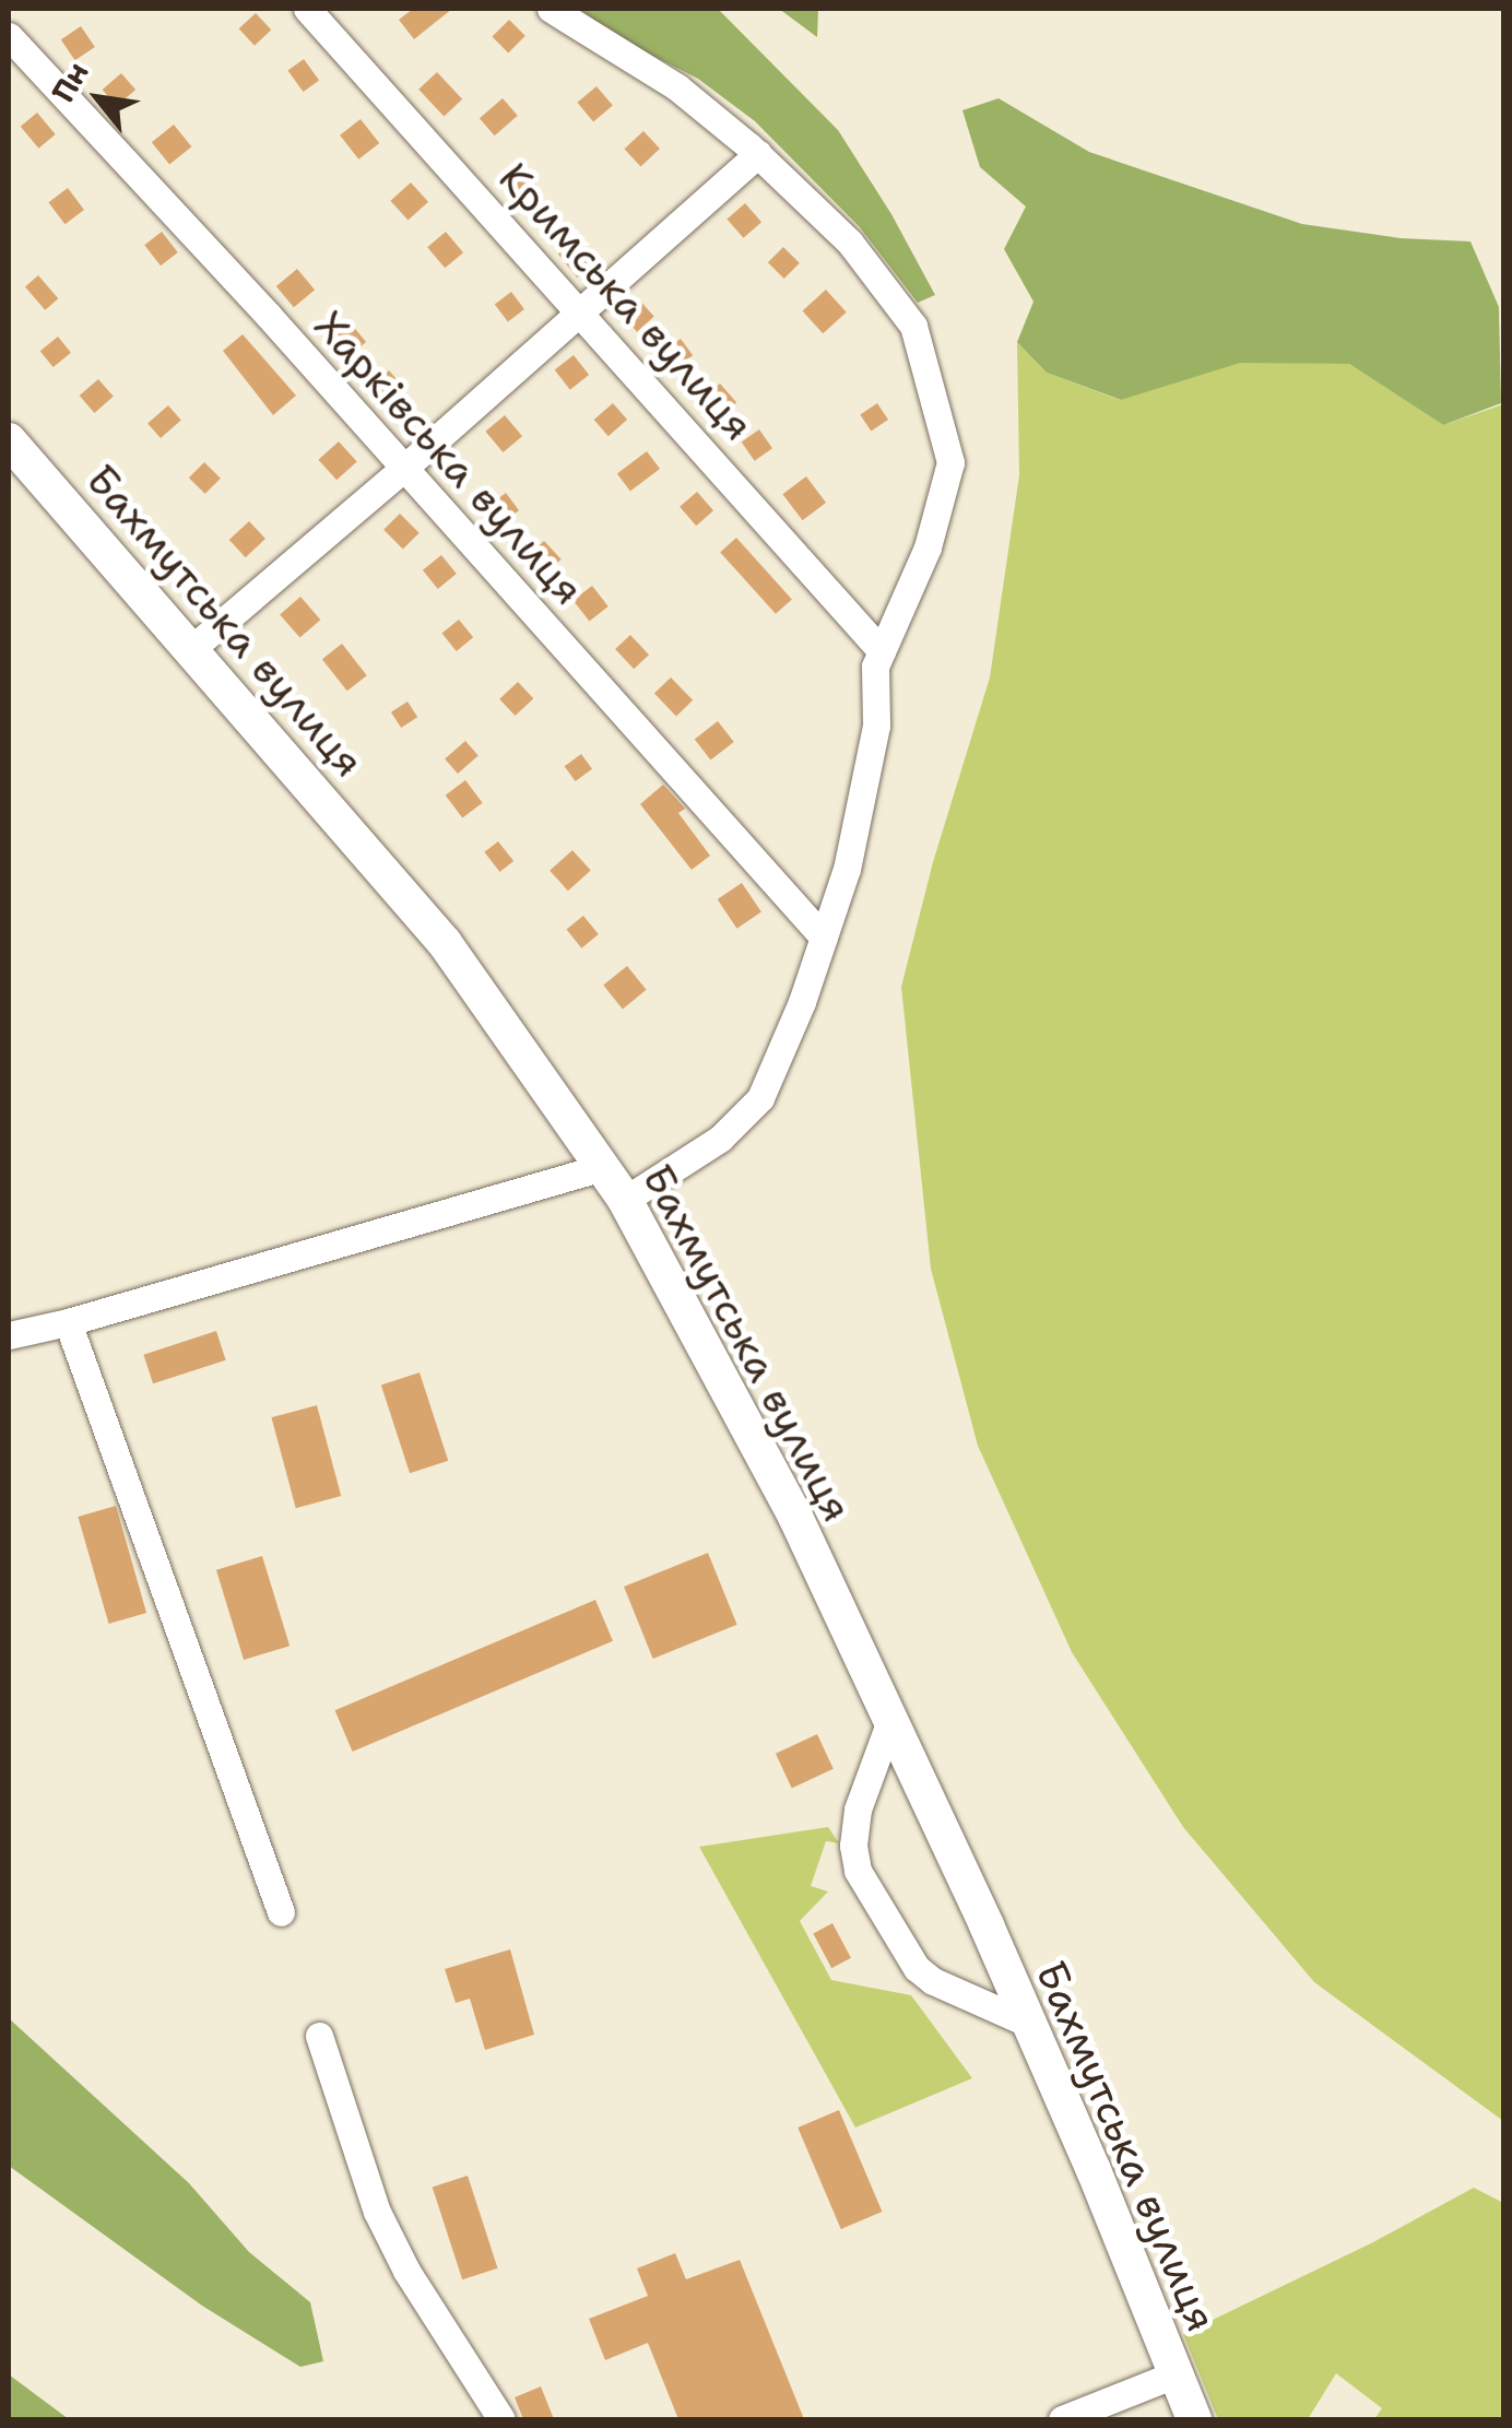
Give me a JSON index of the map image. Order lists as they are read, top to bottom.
{
  "streets": {
    "main road": ["Бахмутська вулиця"],
    "street": ["Кримська вулиця", "Харківська вулиця"]
  },
  "north": "top left"
}
